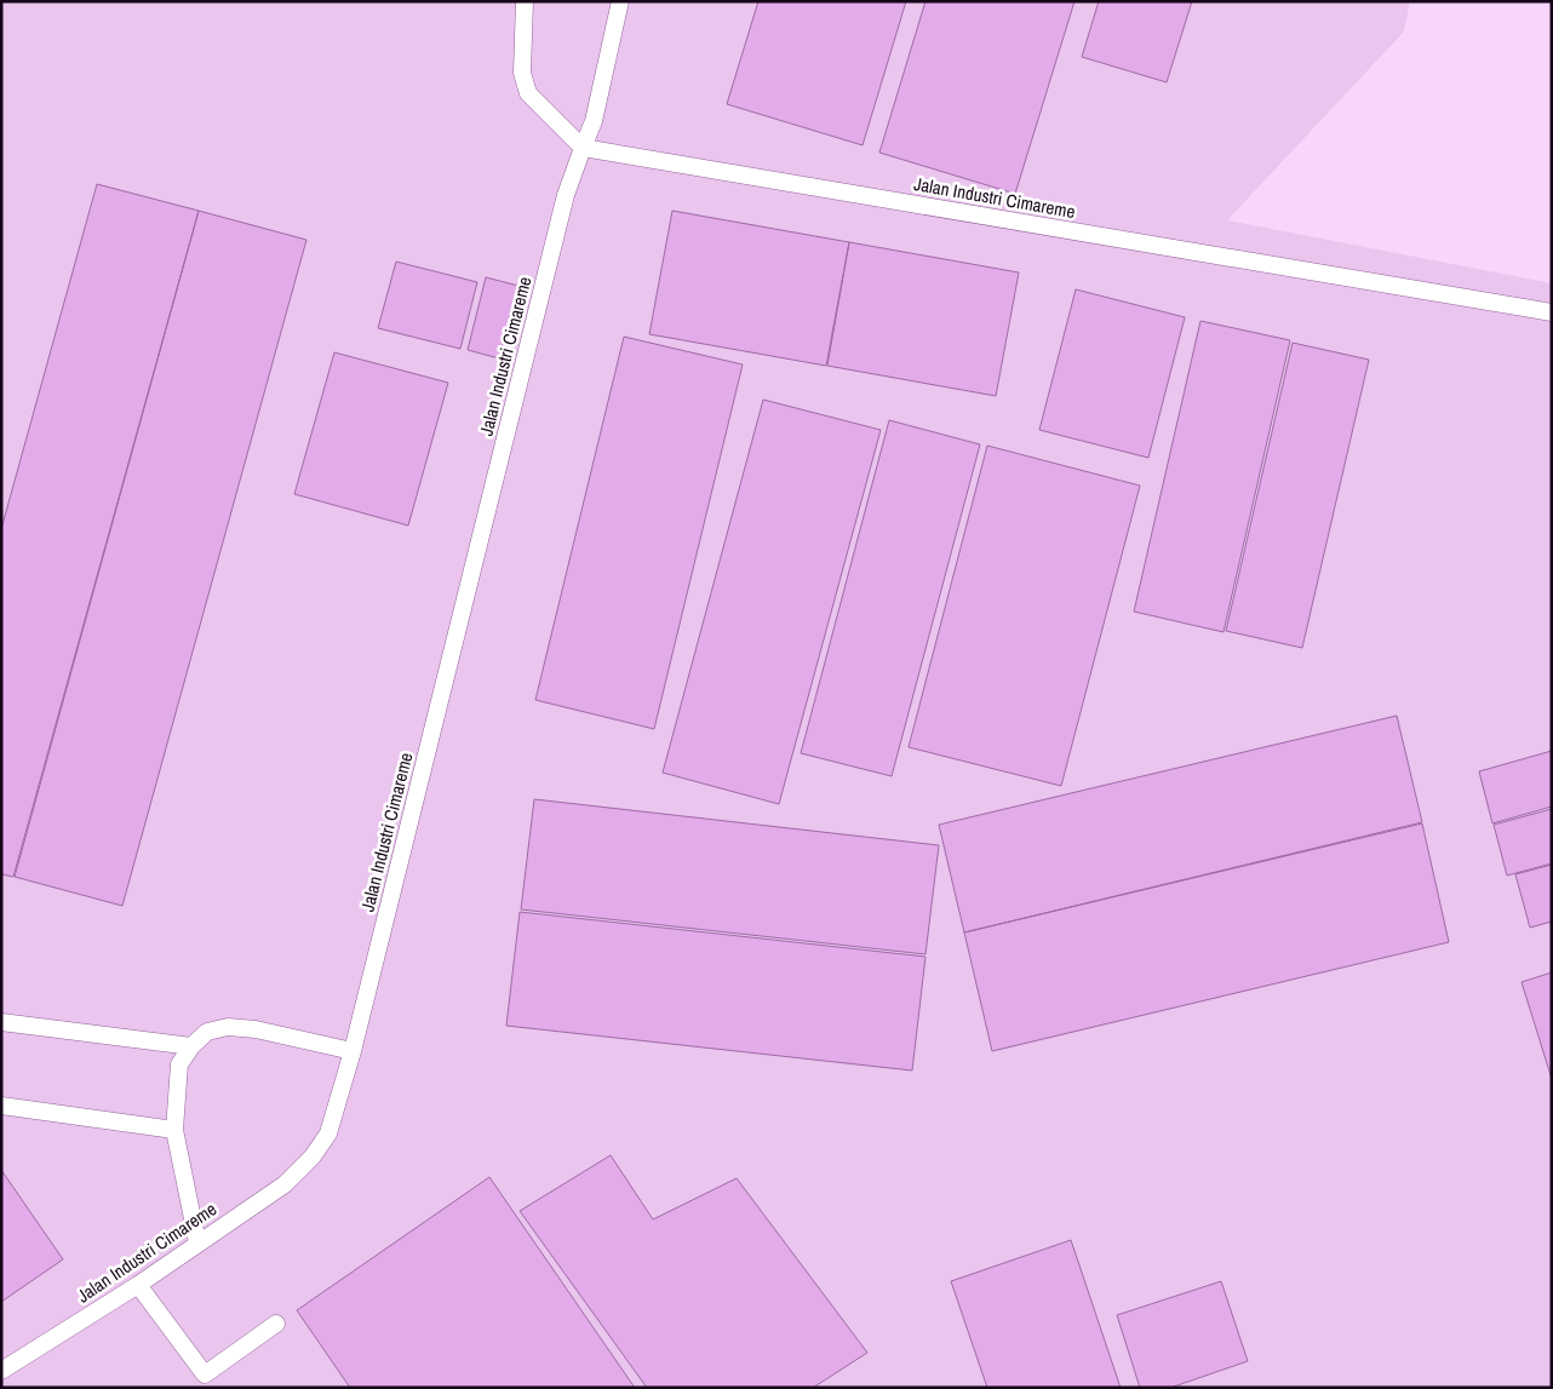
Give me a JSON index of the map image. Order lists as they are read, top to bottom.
{
  "streets": {
    "lane": ["Jalan Industri Cimareme"]
  }
}
